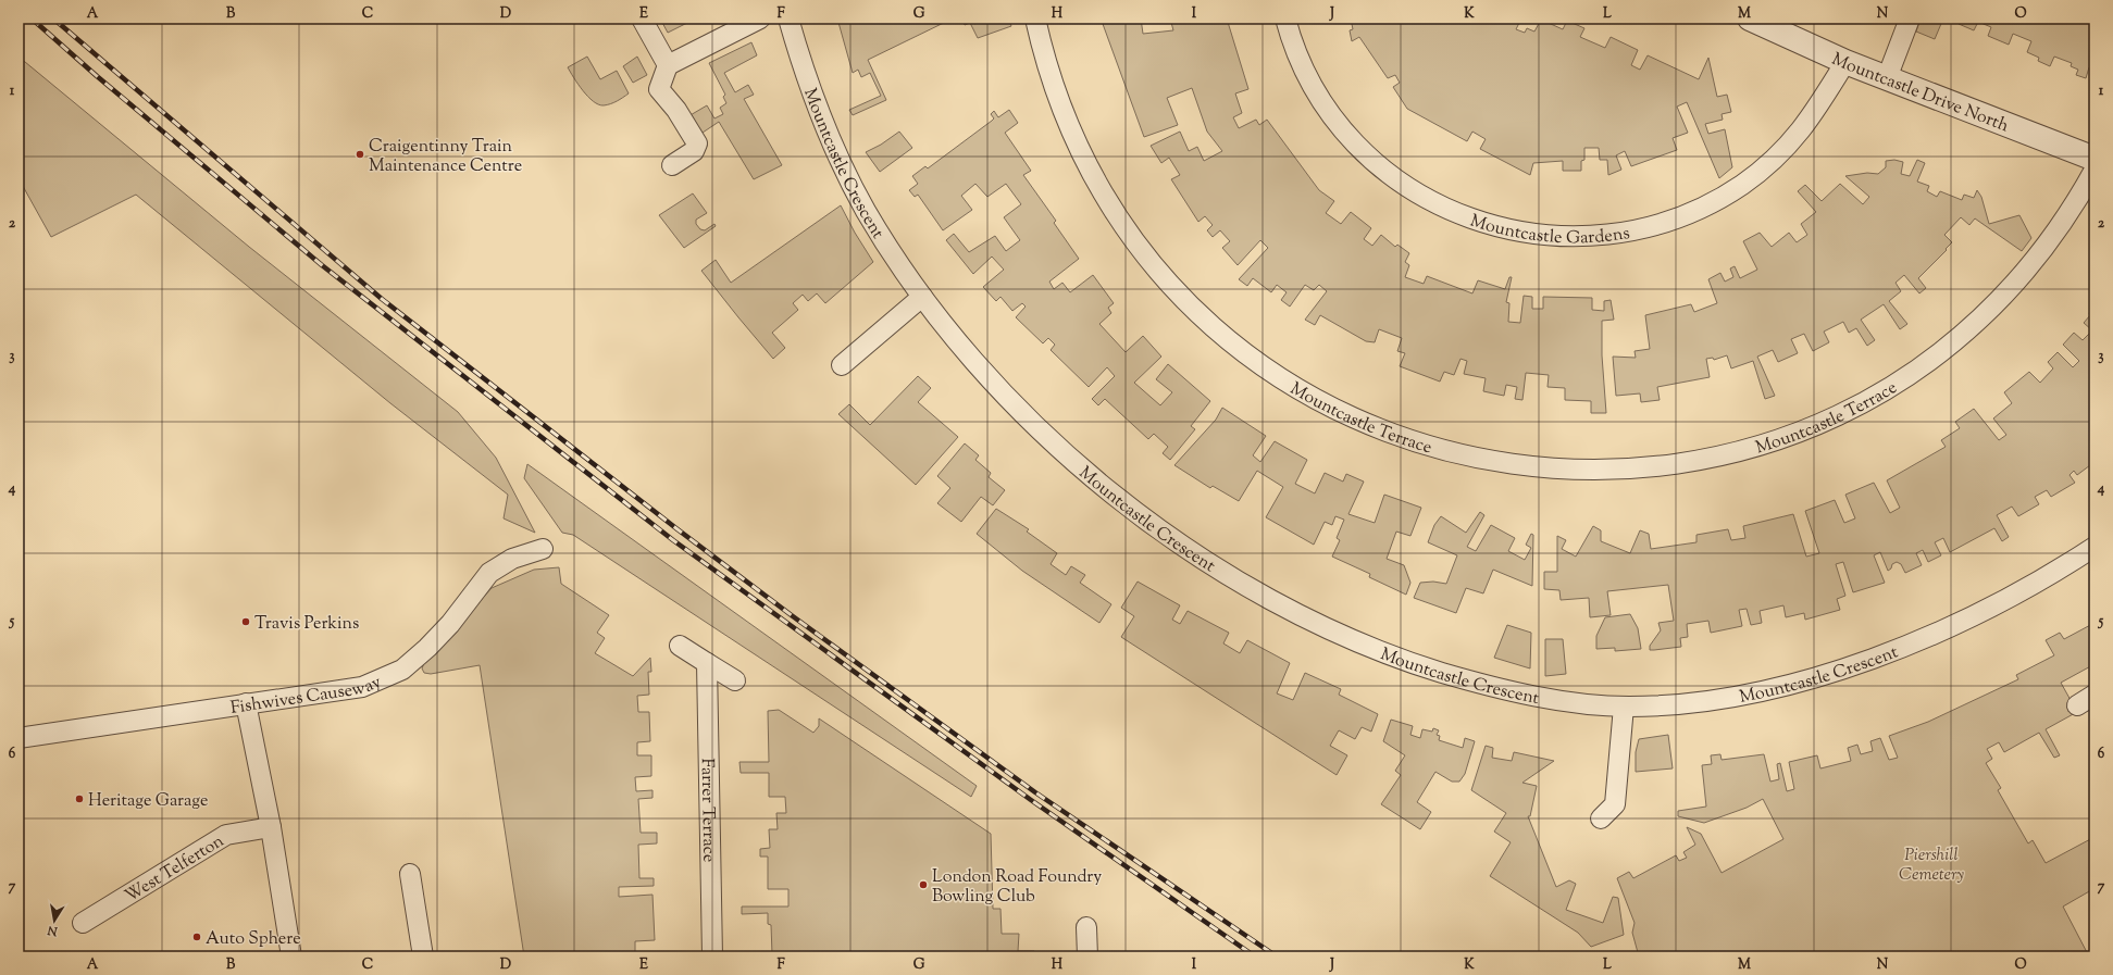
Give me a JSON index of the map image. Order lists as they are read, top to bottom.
{
  "streets": {
    "street": [
      "Mountcastle Drive North",
      "Mountcastle Crescent",
      "Mountcastle Gardens",
      "Mountcastle Terrace",
      "Fishwives Causeway",
      "Farrer Terrace",
      "West Telferton"
    ]
  },
  "crossings": [
    ["Mountcastle Drive North", "Mountcastle Gardens"]
  ],
  "parks": ["Piershill Cemetery"],
  "places": [
    "Craigentinny Train Maintenance Centre",
    "Travis Perkins",
    "Heritage Garage",
    "London Road Foundry Bowling Club",
    "Auto Sphere"
  ],
  "north": "bottom",
  "grid": {
    "columns": [
      "A",
      "B",
      "C",
      "D",
      "E",
      "F",
      "G",
      "H",
      "I",
      "J",
      "K",
      "L",
      "M",
      "N",
      "O"
    ],
    "rows": [
      "1",
      "2",
      "3",
      "4",
      "5",
      "6",
      "7"
    ]
  }
}
